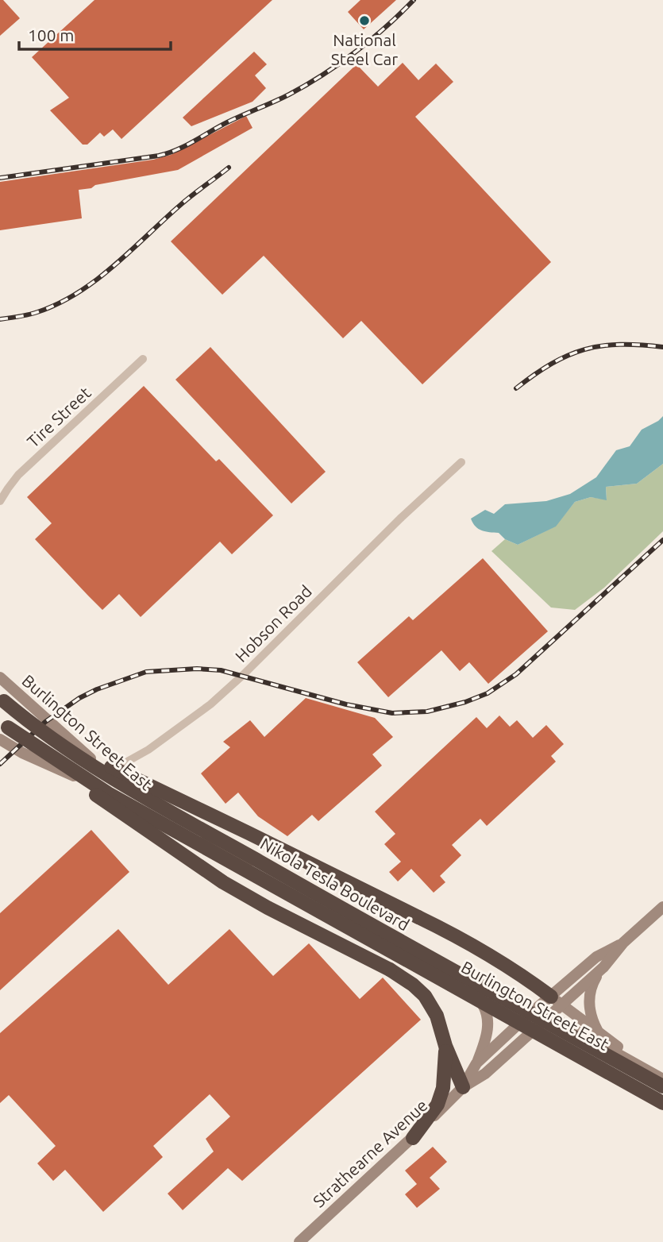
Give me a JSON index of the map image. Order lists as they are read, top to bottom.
{
  "streets": {
    "highway": ["Nikola Tesla Boulevard"],
    "main road": ["Burlington Street East", "Strathearne Avenue"],
    "street": ["Tire Street", "Hobson Road"]
  },
  "crossings": [
    ["Hobson Road", "Burlington Street East"],
    ["Burlington Street East", "Nikola Tesla Boulevard"],
    ["Burlington Street East", "Strathearne Avenue"]
  ],
  "places": ["National Steel Car"],
  "scale_bar": "100 m"
}
